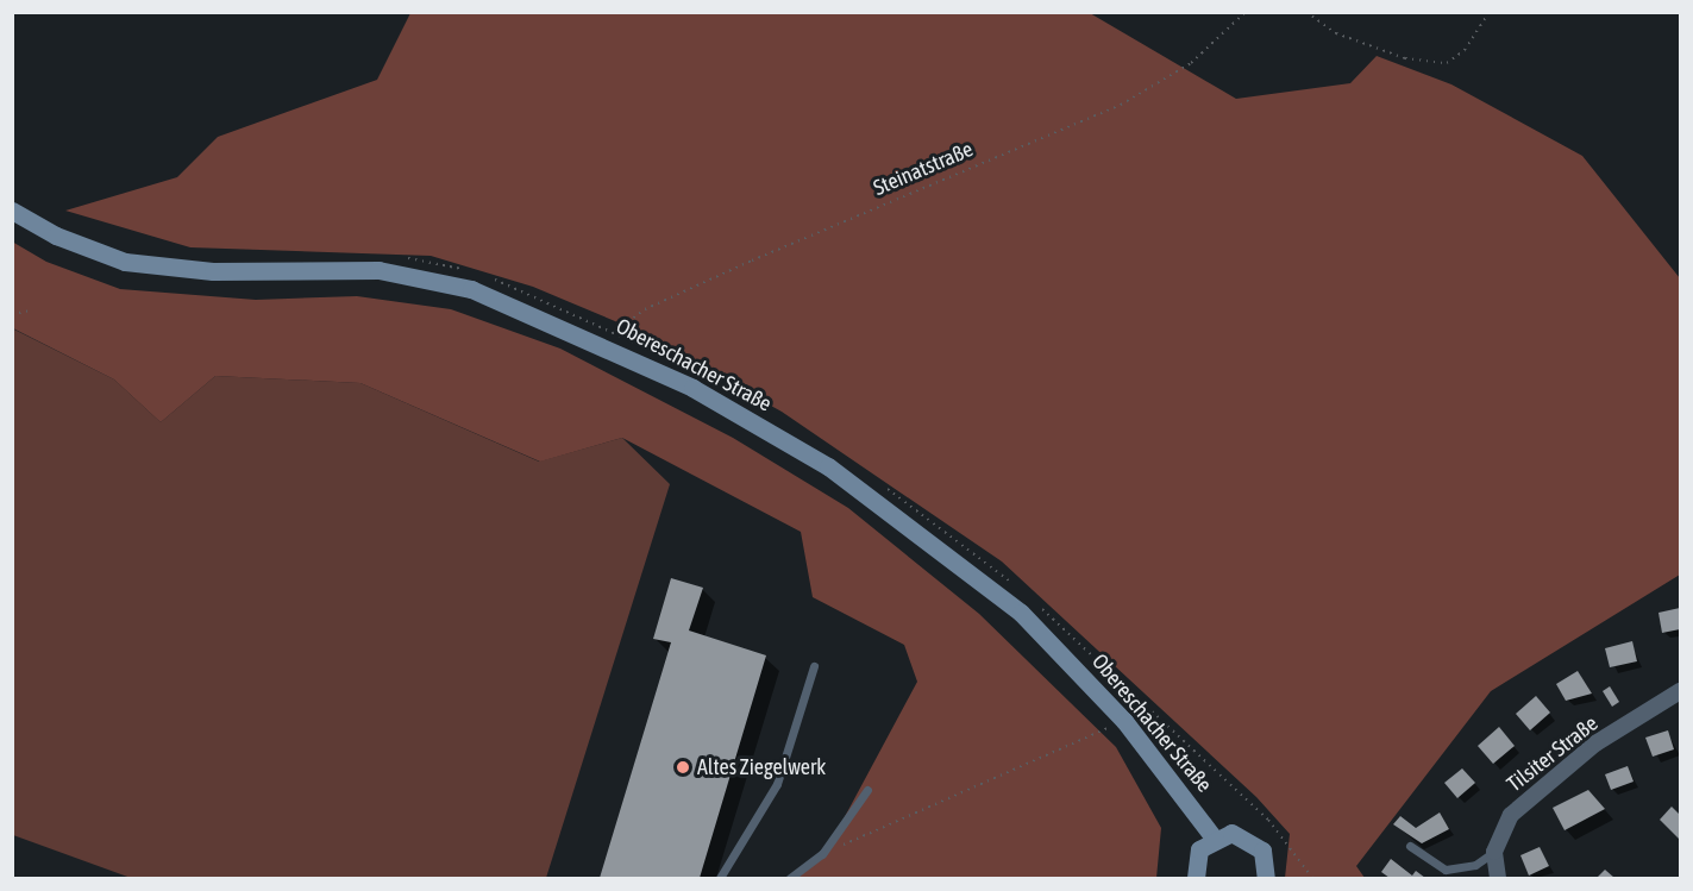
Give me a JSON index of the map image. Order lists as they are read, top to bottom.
{
  "streets": {
    "main road": ["Obereschacher Straße"],
    "street": ["Tilsiter Straße"],
    "path": ["Steinatstraße"]
  },
  "crossings": [
    ["Steinatstraße", "Obereschacher Straße"]
  ],
  "places": ["Altes Ziegelwerk"]
}
